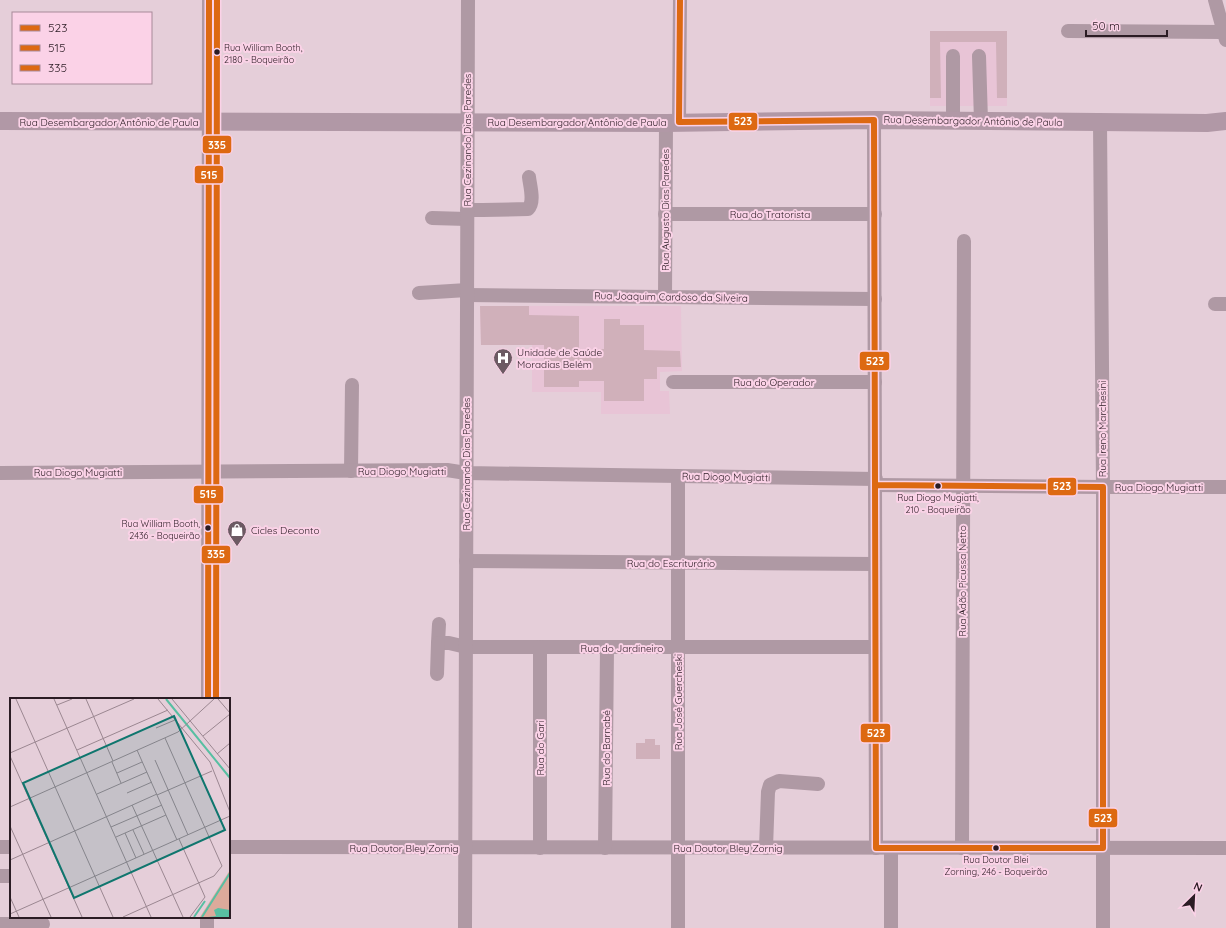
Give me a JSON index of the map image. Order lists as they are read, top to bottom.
{
  "streets": {
    "main road": ["Rua Desembargador Antônio de Paula"],
    "street": [
      "Rua Cezinando Dias Paredes",
      "Rua Augusto Dias Paredes",
      "Rua do Tratorista",
      "Rua Joaquim Cardoso da Silveira",
      "Rua do Operador",
      "Rua Ireno Marchesini",
      "Rua Diogo Mugiatti",
      "Rua do Escriturário",
      "Rua Adão Picussa Netto",
      "Rua do Jardineiro",
      "Rua José Guercheski",
      "Rua do Gari",
      "Rua do Barnabé",
      "Rua Doutor Bley Zornig"
    ]
  },
  "crossings": [
    ["Rua Desembargador Antônio de Paula", "Rua Cezinando Dias Paredes"],
    ["Rua Desembargador Antônio de Paula", "Rua Augusto Dias Paredes"],
    ["Rua Desembargador Antônio de Paula", "Rua Ireno Marchesini"],
    ["Rua Cezinando Dias Paredes", "Rua Joaquim Cardoso da Silveira"],
    ["Rua Cezinando Dias Paredes", "Rua Diogo Mugiatti"],
    ["Rua Cezinando Dias Paredes", "Rua do Escriturário"],
    ["Rua Cezinando Dias Paredes", "Rua do Jardineiro"],
    ["Rua Cezinando Dias Paredes", "Rua Doutor Bley Zornig"],
    ["Rua Augusto Dias Paredes", "Rua do Tratorista"],
    ["Rua Augusto Dias Paredes", "Rua Joaquim Cardoso da Silveira"],
    ["Rua Ireno Marchesini", "Rua Diogo Mugiatti"],
    ["Rua Ireno Marchesini", "Rua Doutor Bley Zornig"],
    ["Rua Diogo Mugiatti", "Rua Adão Picussa Netto"],
    ["Rua Diogo Mugiatti", "Rua José Guercheski"],
    ["Rua do Escriturário", "Rua José Guercheski"],
    ["Rua Adão Picussa Netto", "Rua Doutor Bley Zornig"],
    ["Rua do Jardineiro", "Rua José Guercheski"],
    ["Rua do Jardineiro", "Rua do Gari"],
    ["Rua do Jardineiro", "Rua do Barnabé"],
    ["Rua José Guercheski", "Rua Doutor Bley Zornig"],
    ["Rua do Gari", "Rua Doutor Bley Zornig"],
    ["Rua do Barnabé", "Rua Doutor Bley Zornig"]
  ],
  "places": {
    "other": [
      "Rua William Booth, 2180 - Boqueirão",
      "Rua Diogo Mugiatti, 210 - Boqueirão",
      "Rua William Booth, 2436 - Boqueirão",
      "Rua Doutor Blei Zorning, 246 - Boqueirão"
    ],
    "hospital": ["Unidade de Saúde Moradias Belém"],
    "shop": ["Cicles Deconto"]
  },
  "lines": ["transit line 523", "transit line 515", "transit line 335"],
  "legend": ["523", "515", "335"],
  "scale_bar": "50 m",
  "north": "top right"
}
